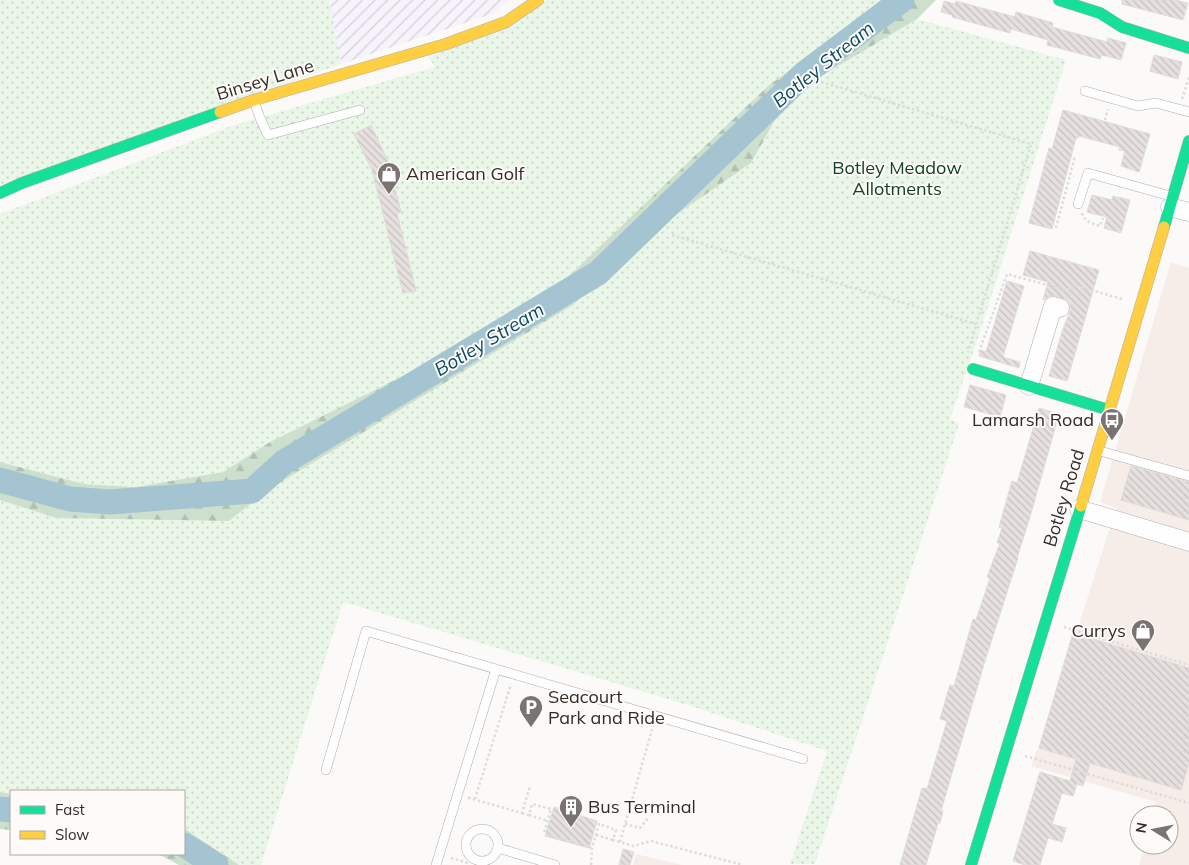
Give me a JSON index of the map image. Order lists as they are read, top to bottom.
{
  "streets": {
    "street": ["Binsey Lane", "Botley Road"]
  },
  "water": ["Botley Stream"],
  "parks": ["Botley Meadow Allotments"],
  "places": {
    "shop": ["American Golf", "Currys"],
    "bus stop": ["Lamarsh Road"],
    "parking": ["Seacourt Park and Ride"],
    "building": ["Bus Terminal"]
  },
  "legend": ["Fast", "Slow"],
  "north": "left"
}
